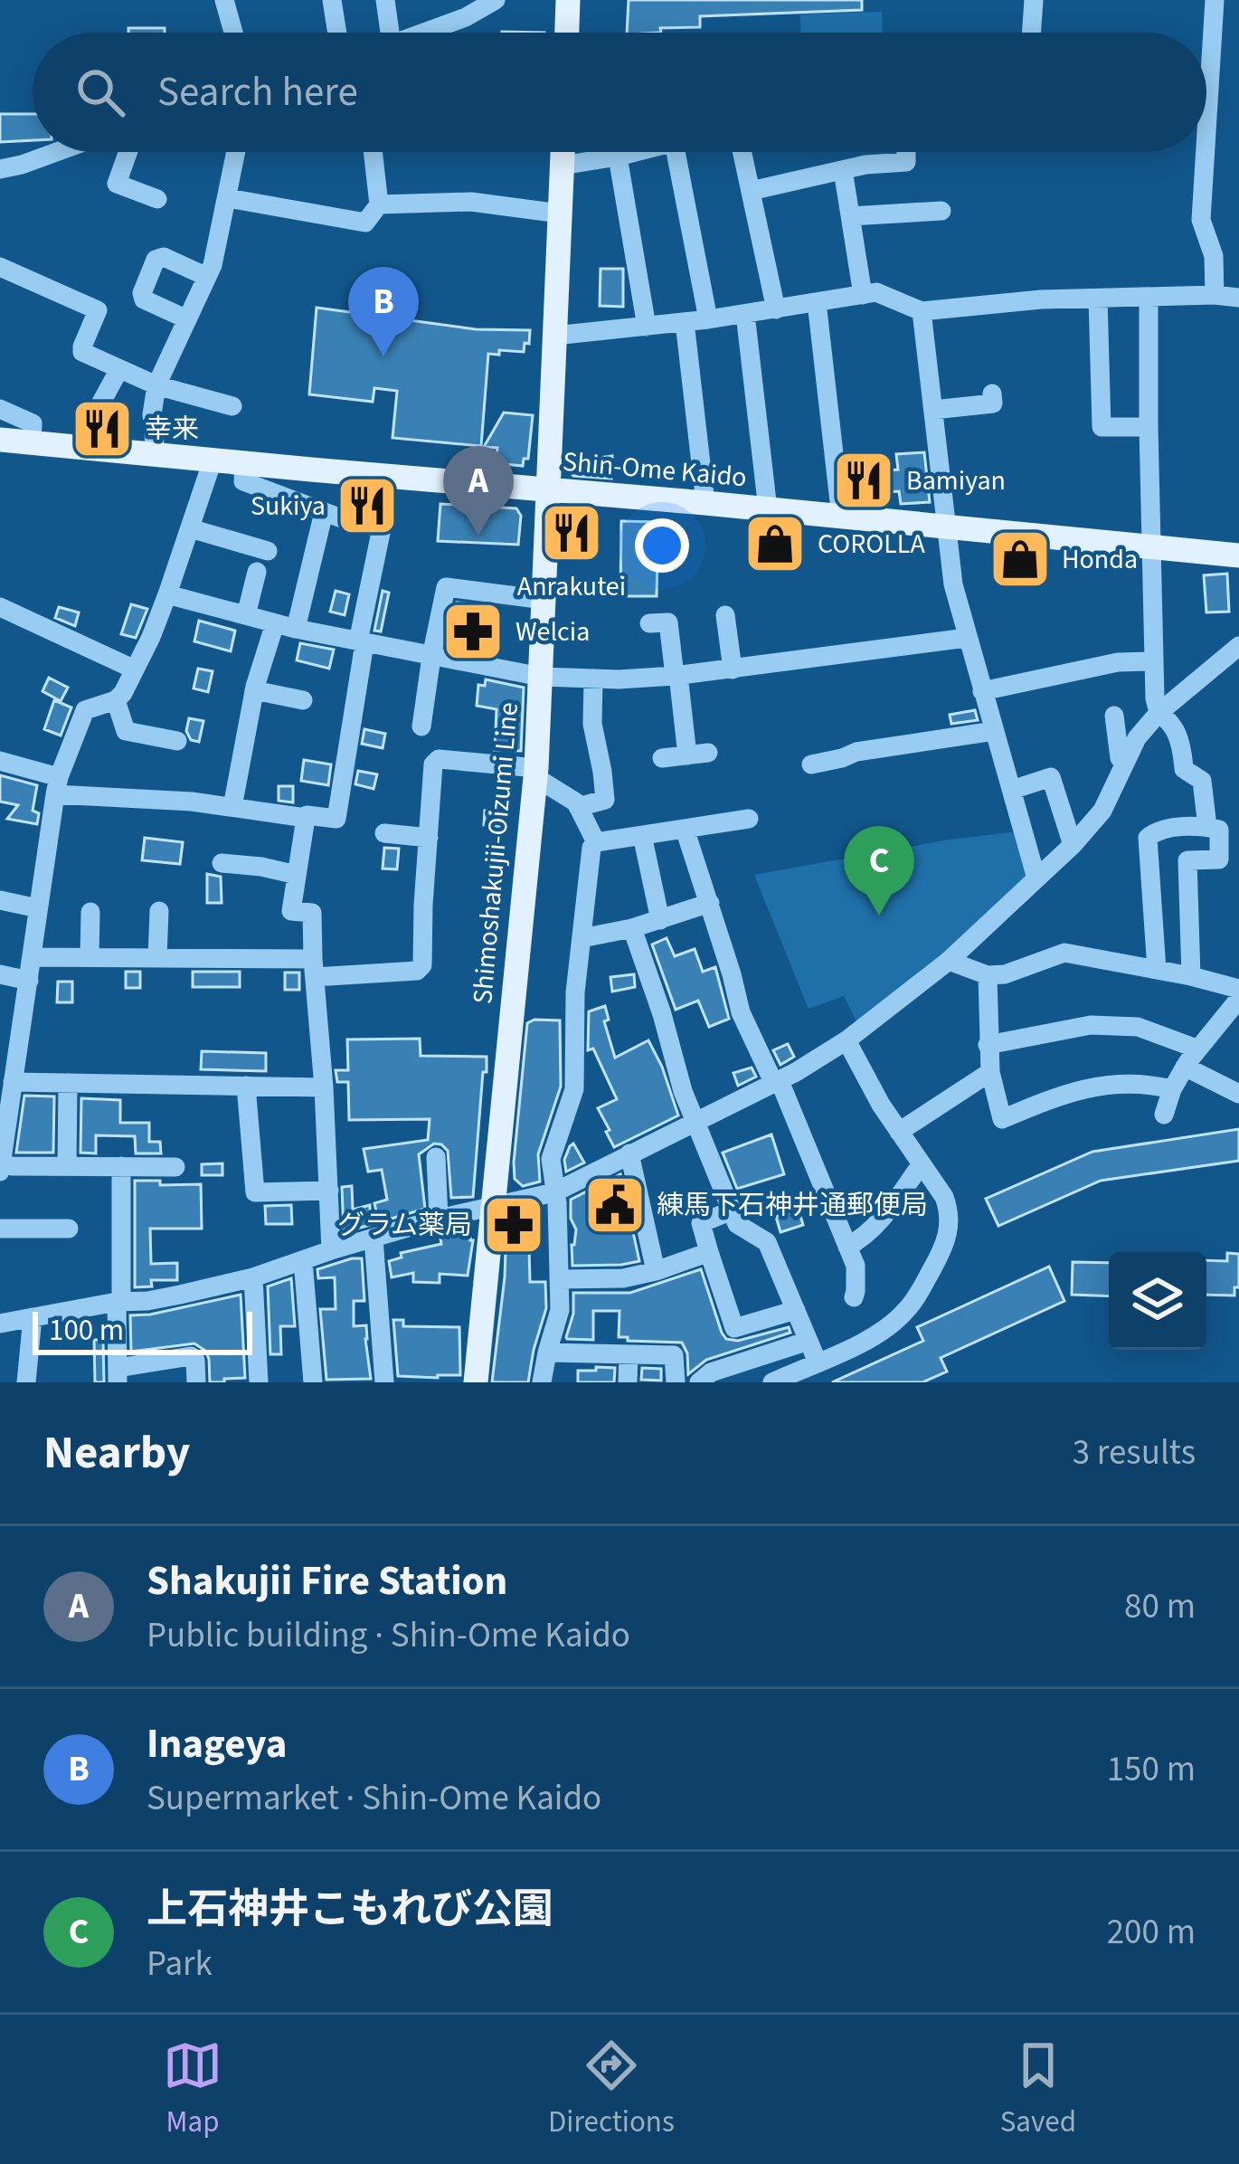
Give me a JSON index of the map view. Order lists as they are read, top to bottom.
{
  "streets": {
    "main road": ["Shin-Ome Kaido", "Shimoshakujii-Oizumi Line"]
  },
  "crossings": [
    ["Shin-Ome Kaido", "Shimoshakujii-Oizumi Line"]
  ],
  "places": {
    "restaurant": [
      "幸来",
      "Bamiyan",
      "Sukiya",
      "Anrakutei"
    ],
    "shop": ["COROLLA", "Honda"],
    "pharmacy": ["Welcia", "グラム薬局"],
    "public building": ["練馬下石神井通郵便局"]
  },
  "scale_bar": "100 m",
  "page": {
    "search": "Search here",
    "pins": ["B", "A", "C"],
    "scale": "100 m",
    "heading": ["Nearby", "3 results"],
    "list": [
      {
        "mark": "A",
        "name": "Shakujii Fire Station",
        "note": "Public building · Shin-Ome Kaido",
        "value": "80 m"
      },
      {
        "mark": "B",
        "name": "Inageya",
        "note": "Supermarket · Shin-Ome Kaido",
        "value": "150 m"
      },
      {
        "mark": "C",
        "name": "上石神井こもれび公園",
        "note": "Park",
        "value": "200 m"
      }
    ],
    "nav": ["Map", "Directions", "Saved"]
  }
}
